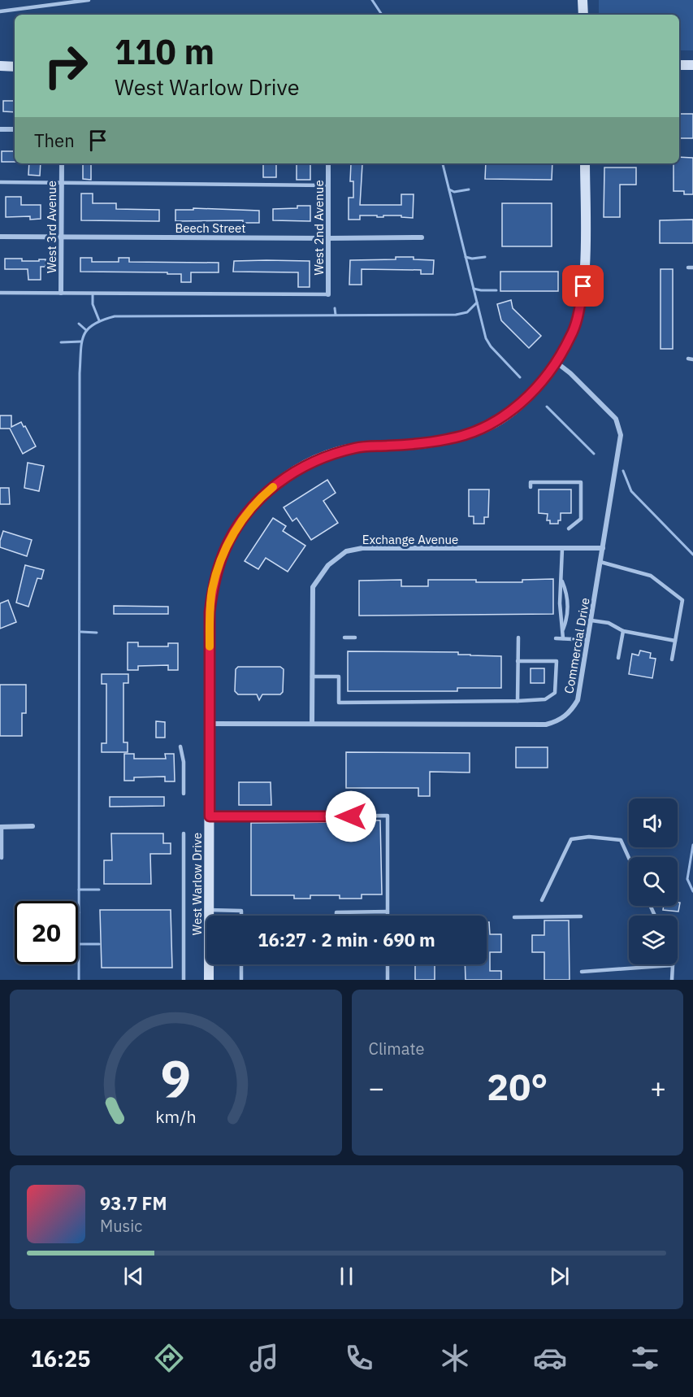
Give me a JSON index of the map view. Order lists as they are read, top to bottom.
{
  "streets": {
    "street": [
      "West 3rd Avenue",
      "Beech Street",
      "West 2nd Avenue",
      "Exchange Avenue",
      "Commercial Drive",
      "West Warlow Drive"
    ]
  },
  "crossings": [
    ["West 3rd Avenue", "Beech Street"],
    ["Beech Street", "West 2nd Avenue"],
    ["Exchange Avenue", "Commercial Drive"],
    ["Commercial Drive", "West Warlow Drive"]
  ],
  "page": {
    "turn": ["110 m", "West Warlow Drive"],
    "then": "Then",
    "limit": "20",
    "trip": "16:27 · 2 min · 690 m",
    "tile": "Climate",
    "heat": ["−", "20°", "+"],
    "song": ["93.7 FM", "Music"],
    "tabs": "16:25",
    "gauge": ["9", "km/h"]
  }
}
